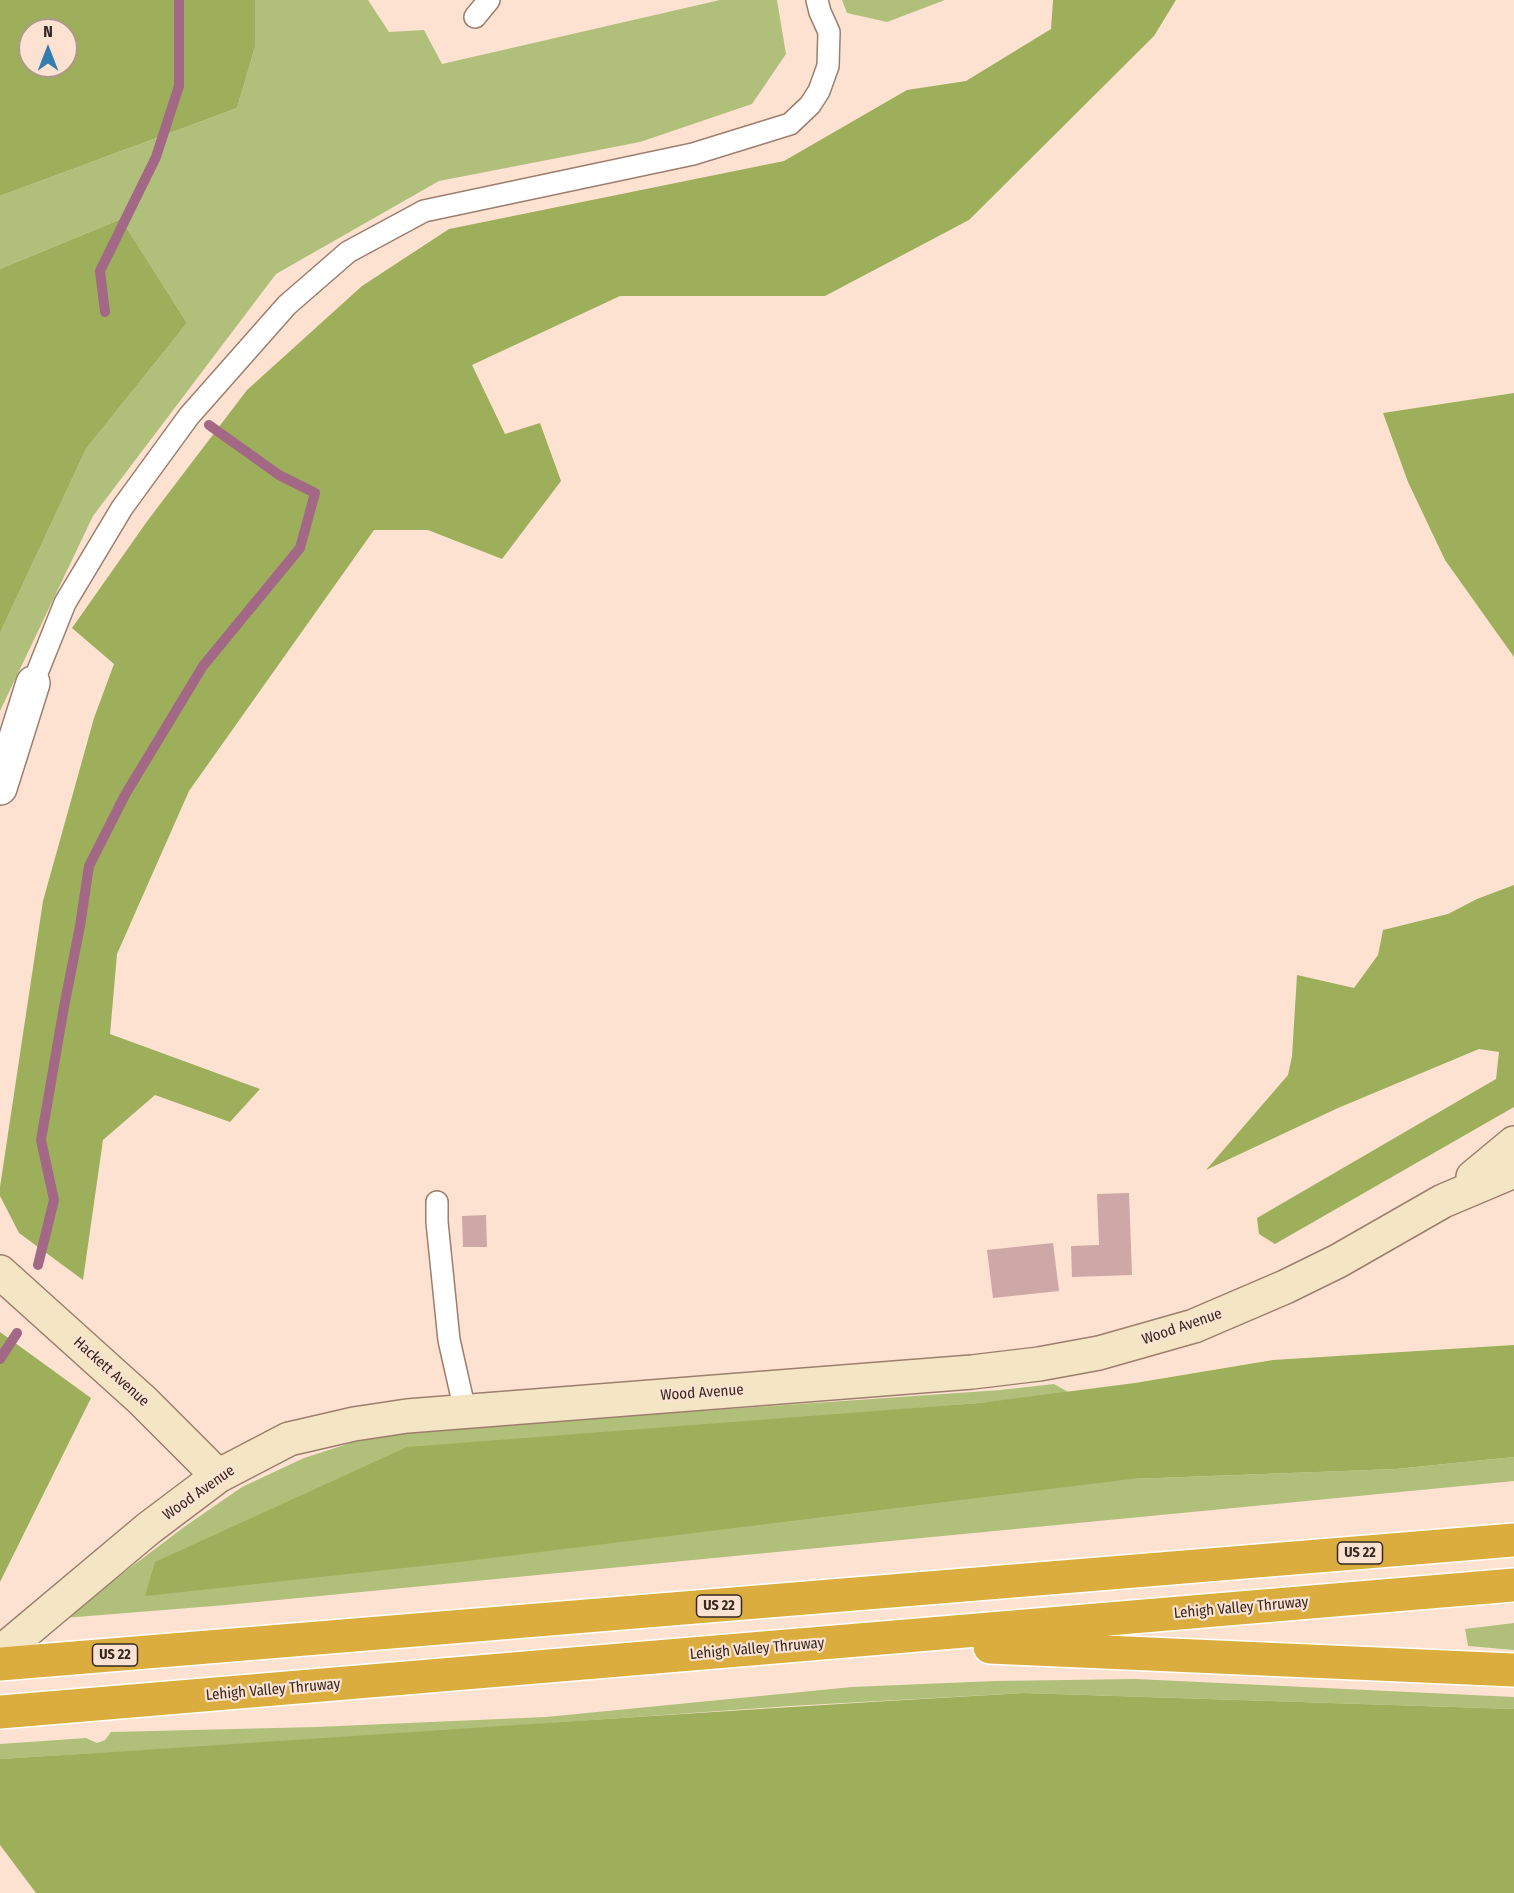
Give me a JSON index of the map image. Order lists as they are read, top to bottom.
{
  "streets": {
    "highway": ["US 22", "Lehigh Valley Thruway"],
    "main road": ["Wood Avenue", "Hackett Avenue"]
  },
  "crossings": [
    ["Wood Avenue", "Hackett Avenue"]
  ],
  "north": "top"
}
